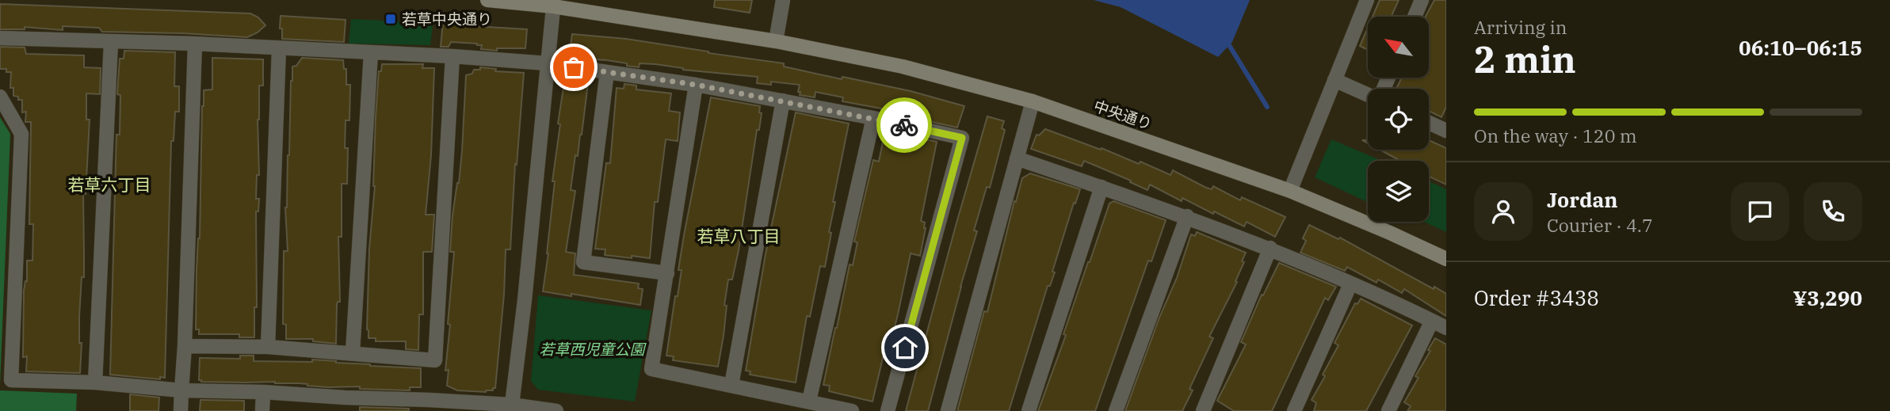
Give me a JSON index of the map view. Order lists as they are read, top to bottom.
{
  "streets": {
    "street": ["中央通り"]
  },
  "districts": ["若草六丁目", "若草八丁目"],
  "parks": ["若草西児童公園"],
  "places": {
    "transit": ["若草中央通り"]
  },
  "north": "top left",
  "page": {
    "heading": ["2 min", "Arriving in", "06:10–06:15"],
    "panel": [
      "Jordan",
      "Courier · 4.7",
      "Order #3438",
      "¥3,290"
    ],
    "bar": "On the way · 120 m"
  }
}
